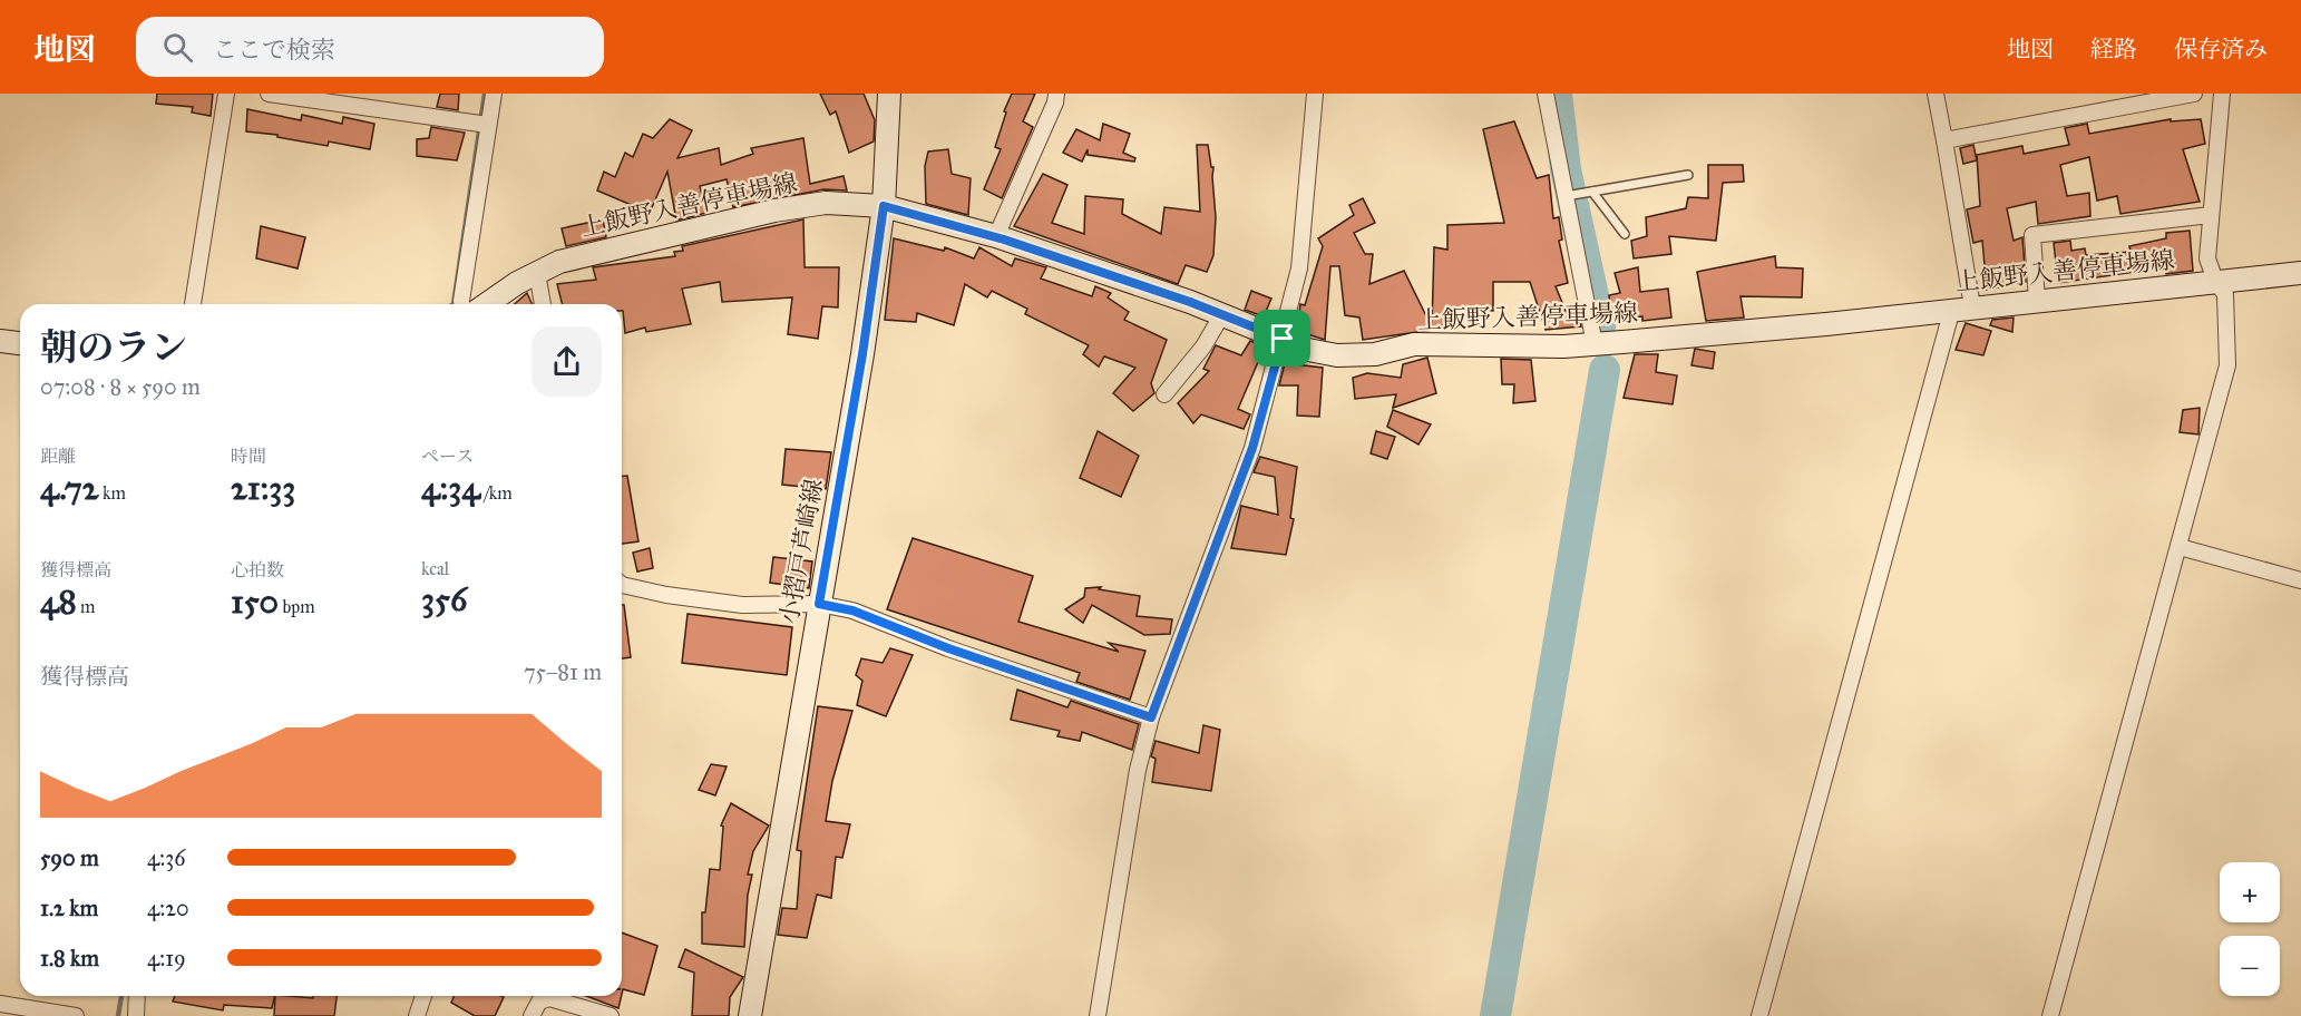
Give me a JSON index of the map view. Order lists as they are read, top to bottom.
{
  "streets": {
    "main road": ["上飯野入善停車場線", "小摺戸芦崎線"]
  },
  "crossings": [
    ["上飯野入善停車場線", "小摺戸芦崎線"]
  ],
  "page": {
    "header": "地図",
    "search": "ここで検索",
    "nav": ["地図", "経路", "保存済み"],
    "heading": ["朝のラン", "07:08 · 8 × 590 m"],
    "stats": [
      ["距離", "4.72 km"],
      ["時間", "21:33"],
      ["ペース", "4:34 /km"],
      ["獲得標高", "48 m"],
      ["心拍数", "150 bpm"],
      ["kcal", "356"]
    ],
    "chart": ["獲得標高", "75–81 m"],
    "list": [
      {
        "name": "590 m",
        "note": "4:36"
      },
      {
        "name": "1.2 km",
        "note": "4:20"
      },
      {
        "name": "1.8 km",
        "note": "4:19"
      }
    ],
    "map_buttons": ["+", "−"]
  }
}
